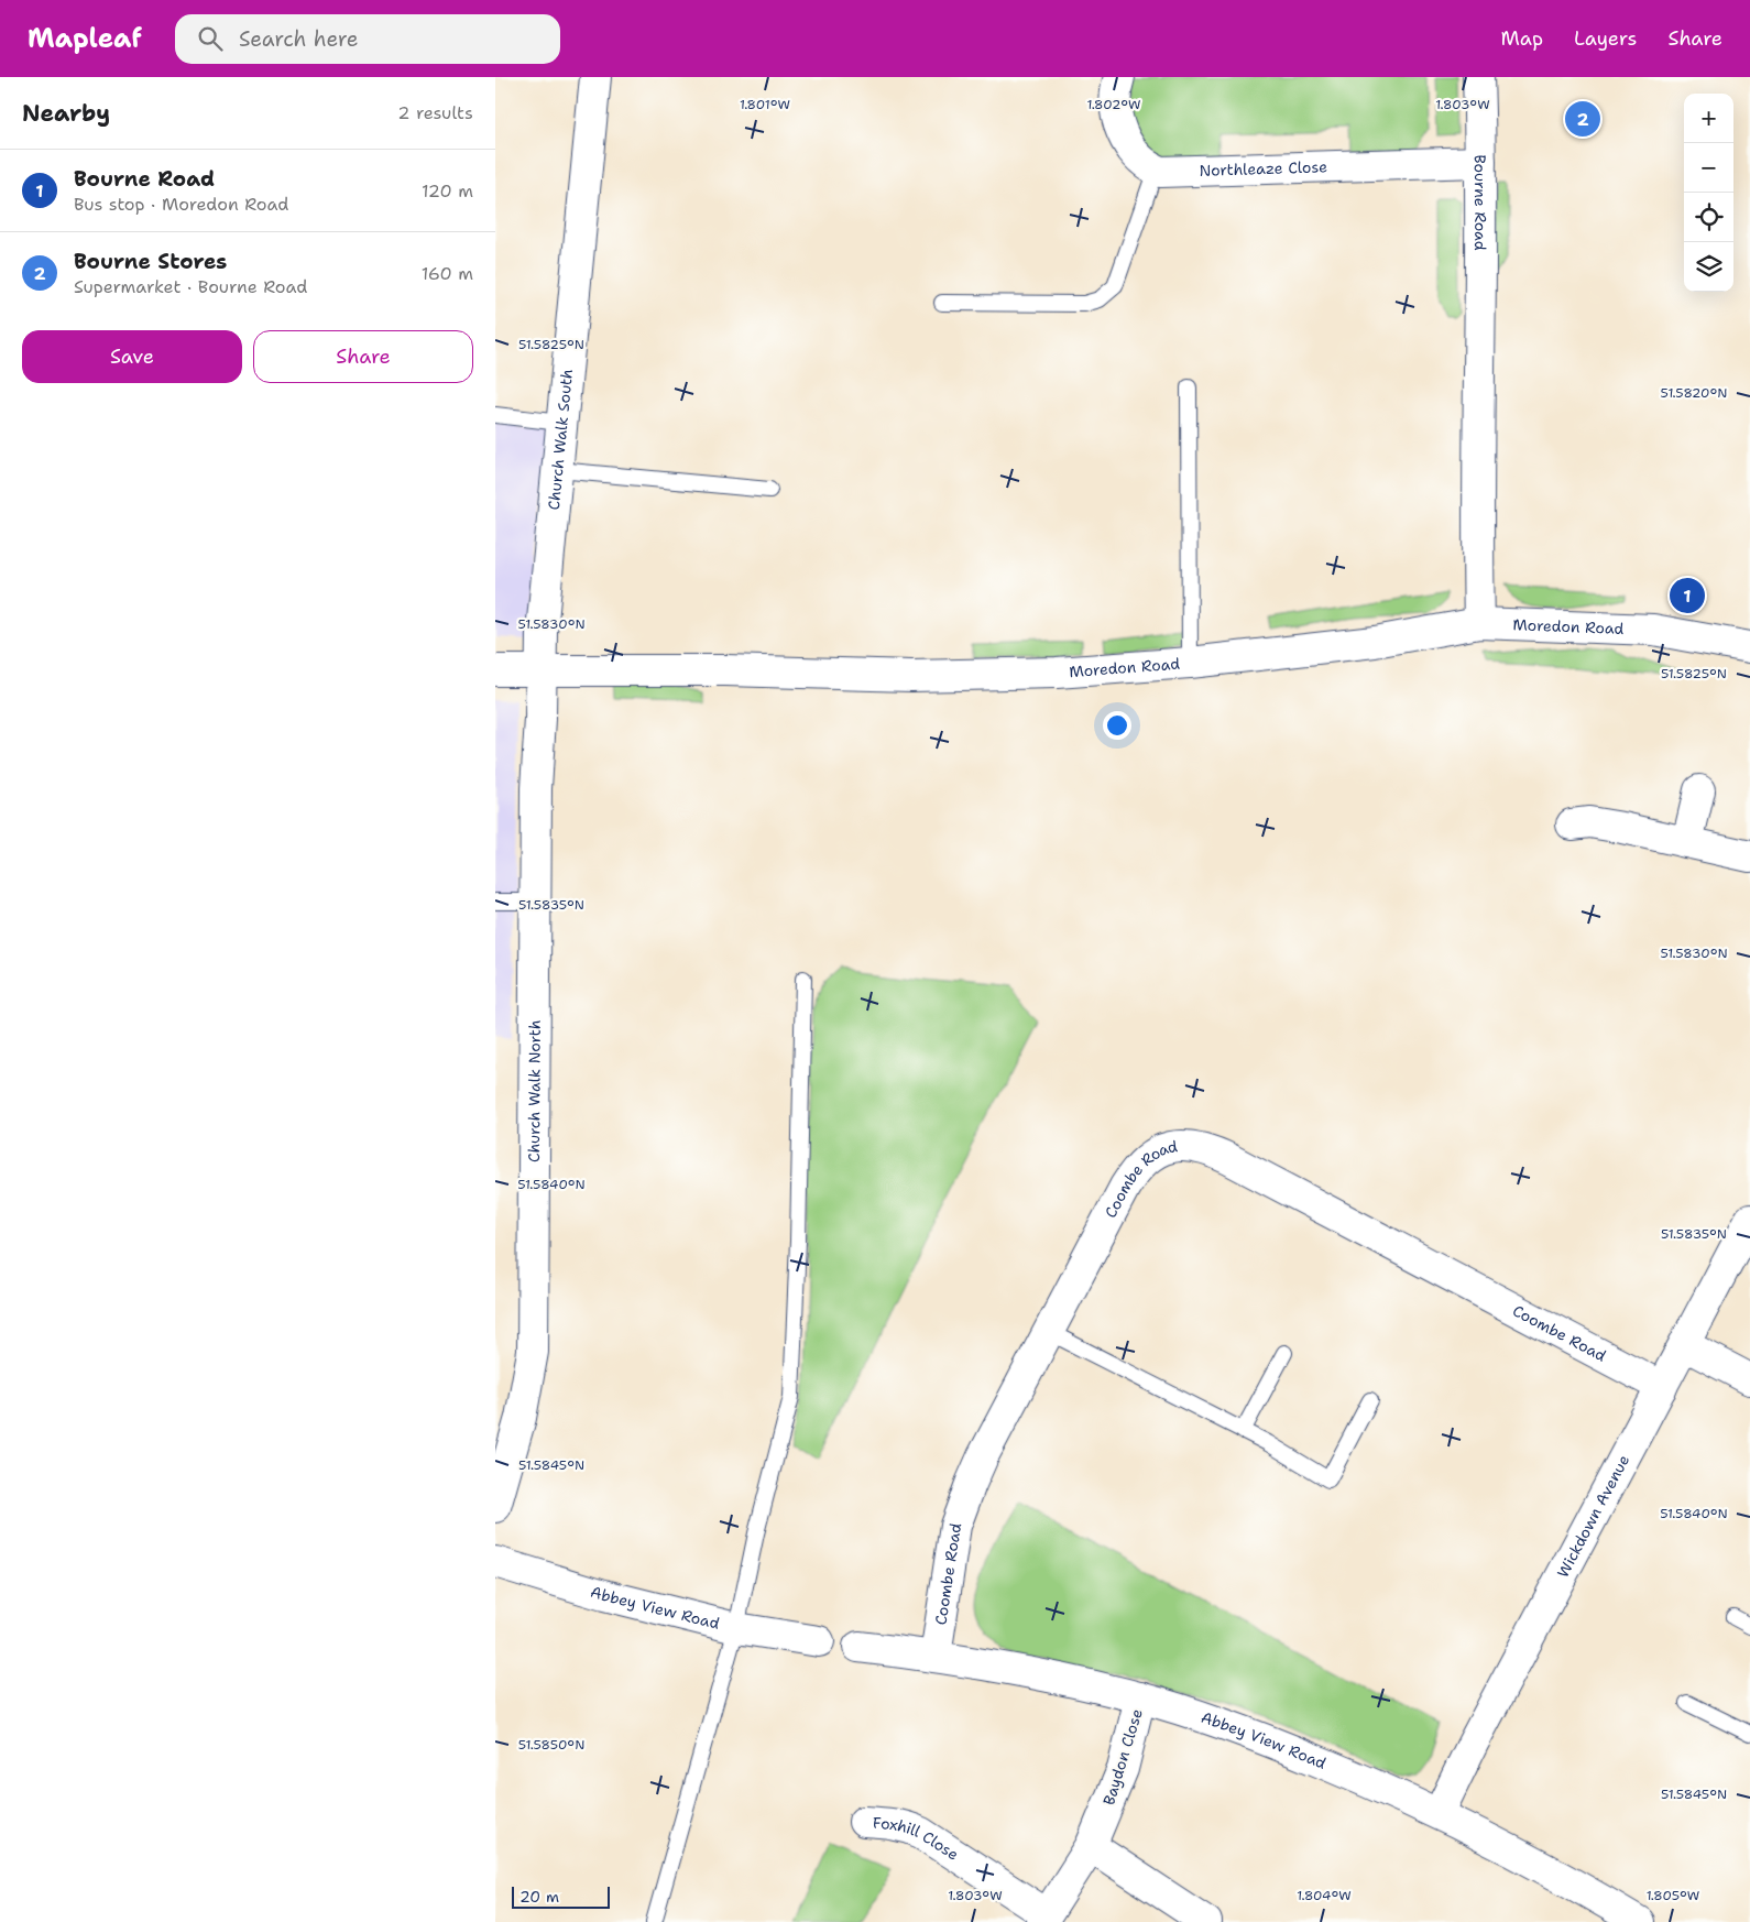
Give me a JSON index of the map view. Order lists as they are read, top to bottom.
{
  "streets": {
    "street": [
      "Northleaze Close",
      "Bourne Road",
      "Church Walk South",
      "Moredon Road",
      "Church Walk North",
      "Coombe Road",
      "Wickdown Avenue",
      "Abbey View Road",
      "Baydon Close",
      "Foxhill Close"
    ]
  },
  "crossings": [
    ["Northleaze Close", "Bourne Road"],
    ["Bourne Road", "Moredon Road"],
    ["Church Walk South", "Moredon Road"],
    ["Church Walk South", "Church Walk North"],
    ["Moredon Road", "Church Walk North"],
    ["Coombe Road", "Wickdown Avenue"],
    ["Coombe Road", "Abbey View Road"],
    ["Wickdown Avenue", "Abbey View Road"],
    ["Abbey View Road", "Baydon Close"],
    ["Baydon Close", "Foxhill Close"]
  ],
  "scale_bar": "20 m",
  "page": {
    "header": "Mapleaf",
    "search": "Search here",
    "nav": ["Map", "Layers", "Share"],
    "heading": ["Nearby", "2 results"],
    "map_buttons": ["+", "−"],
    "pins": ["2", "1"],
    "list": [
      {
        "mark": "1",
        "name": "Bourne Road",
        "note": "Bus stop · Moredon Road",
        "value": "120 m"
      },
      {
        "mark": "2",
        "name": "Bourne Stores",
        "note": "Supermarket · Bourne Road",
        "value": "160 m"
      }
    ],
    "buttons": ["Save", "Share"],
    "scale": "20 m"
  },
  "coordinates": [
    "1.801°W",
    "1.802°W",
    "1.803°W",
    "51.5825°N",
    "51.5820°N",
    "51.5830°N",
    "51.5835°N",
    "51.5840°N",
    "51.5845°N",
    "51.5850°N",
    "1.804°W",
    "1.805°W"
  ]
}
